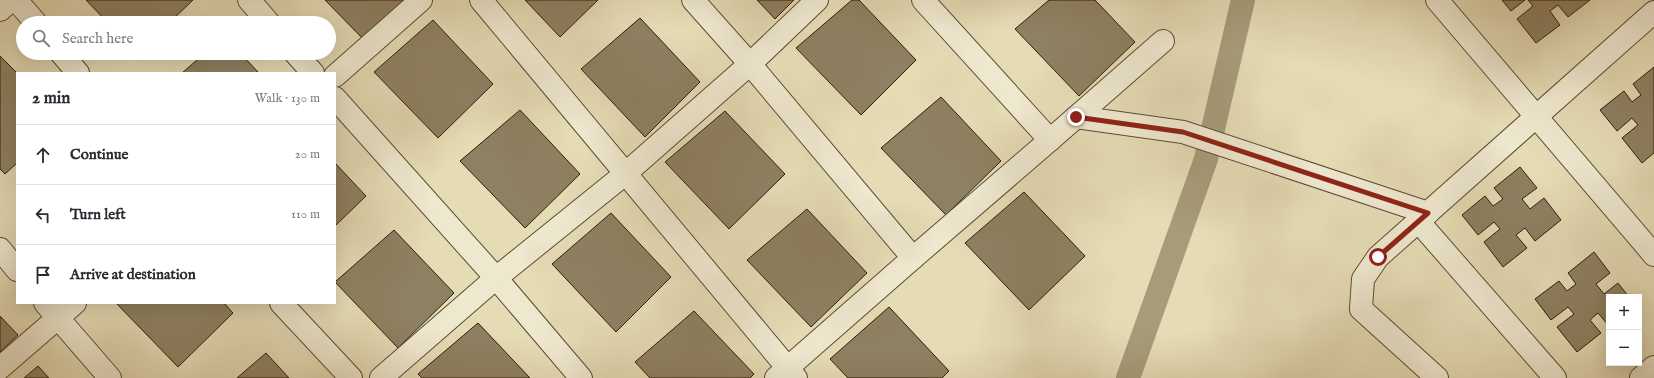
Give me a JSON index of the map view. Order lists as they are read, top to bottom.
{
  "page": {
    "search": "Search here",
    "heading": ["2 min", "Walk · 130 m"],
    "list": [
      ["Continue", "20 m"],
      ["Turn left", "110 m"],
      "Arrive at destination"
    ],
    "map_buttons": ["+", "−"]
  }
}
